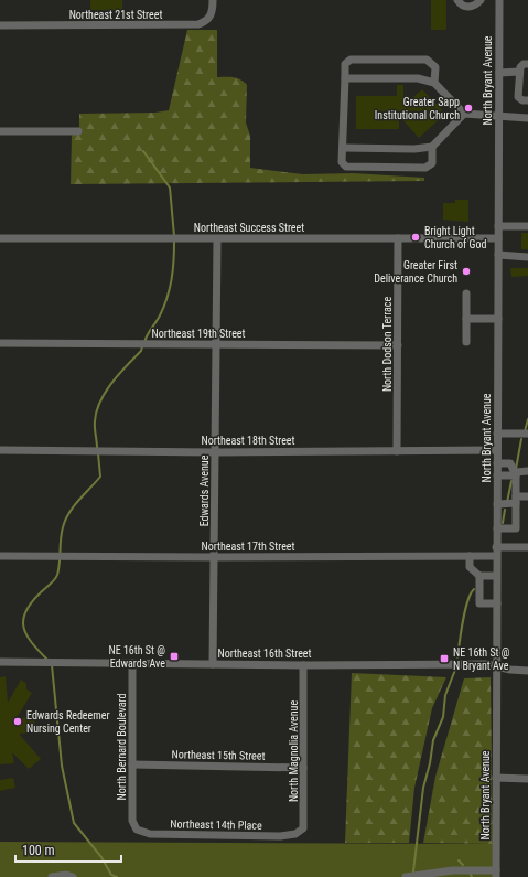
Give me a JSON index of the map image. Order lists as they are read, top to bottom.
{
  "streets": {
    "street": [
      "Northeast 21st Street",
      "North Bryant Avenue",
      "Northeast Success Street",
      "Northeast 19th Street",
      "North Dodson Terrace",
      "Northeast 18th Street",
      "Edwards Avenue",
      "Northeast 17th Street",
      "Northeast 16th Street",
      "North Bernard Boulevard",
      "North Magnolia Avenue",
      "Northeast 15th Street",
      "Northeast 14th Place"
    ]
  },
  "crossings": [
    ["North Bryant Avenue", "Northeast Success Street"],
    ["North Bryant Avenue", "Northeast 18th Street"],
    ["North Bryant Avenue", "Northeast 17th Street"],
    ["North Bryant Avenue", "Northeast 16th Street"],
    ["Northeast Success Street", "North Dodson Terrace"],
    ["Northeast Success Street", "Edwards Avenue"],
    ["Northeast 19th Street", "North Dodson Terrace"],
    ["Northeast 19th Street", "Edwards Avenue"],
    ["North Dodson Terrace", "Northeast 18th Street"],
    ["Northeast 18th Street", "Edwards Avenue"],
    ["Edwards Avenue", "Northeast 17th Street"],
    ["Edwards Avenue", "Northeast 16th Street"],
    ["Northeast 16th Street", "North Bernard Boulevard"],
    ["Northeast 16th Street", "North Magnolia Avenue"],
    ["North Bernard Boulevard", "Northeast 15th Street"],
    ["North Bernard Boulevard", "Northeast 14th Place"],
    ["North Magnolia Avenue", "Northeast 15th Street"],
    ["North Magnolia Avenue", "Northeast 14th Place"]
  ],
  "places": {
    "other": [
      "Greater Sapp Institutional Church",
      "Bright Light Church of God",
      "Greater First Deliverance Church",
      "Edwards Redeemer Nursing Center"
    ],
    "transit": ["NE 16th St @ Edwards Ave", "NE 16th St @ N Bryant Ave"]
  },
  "scale_bar": "100 m"
}
